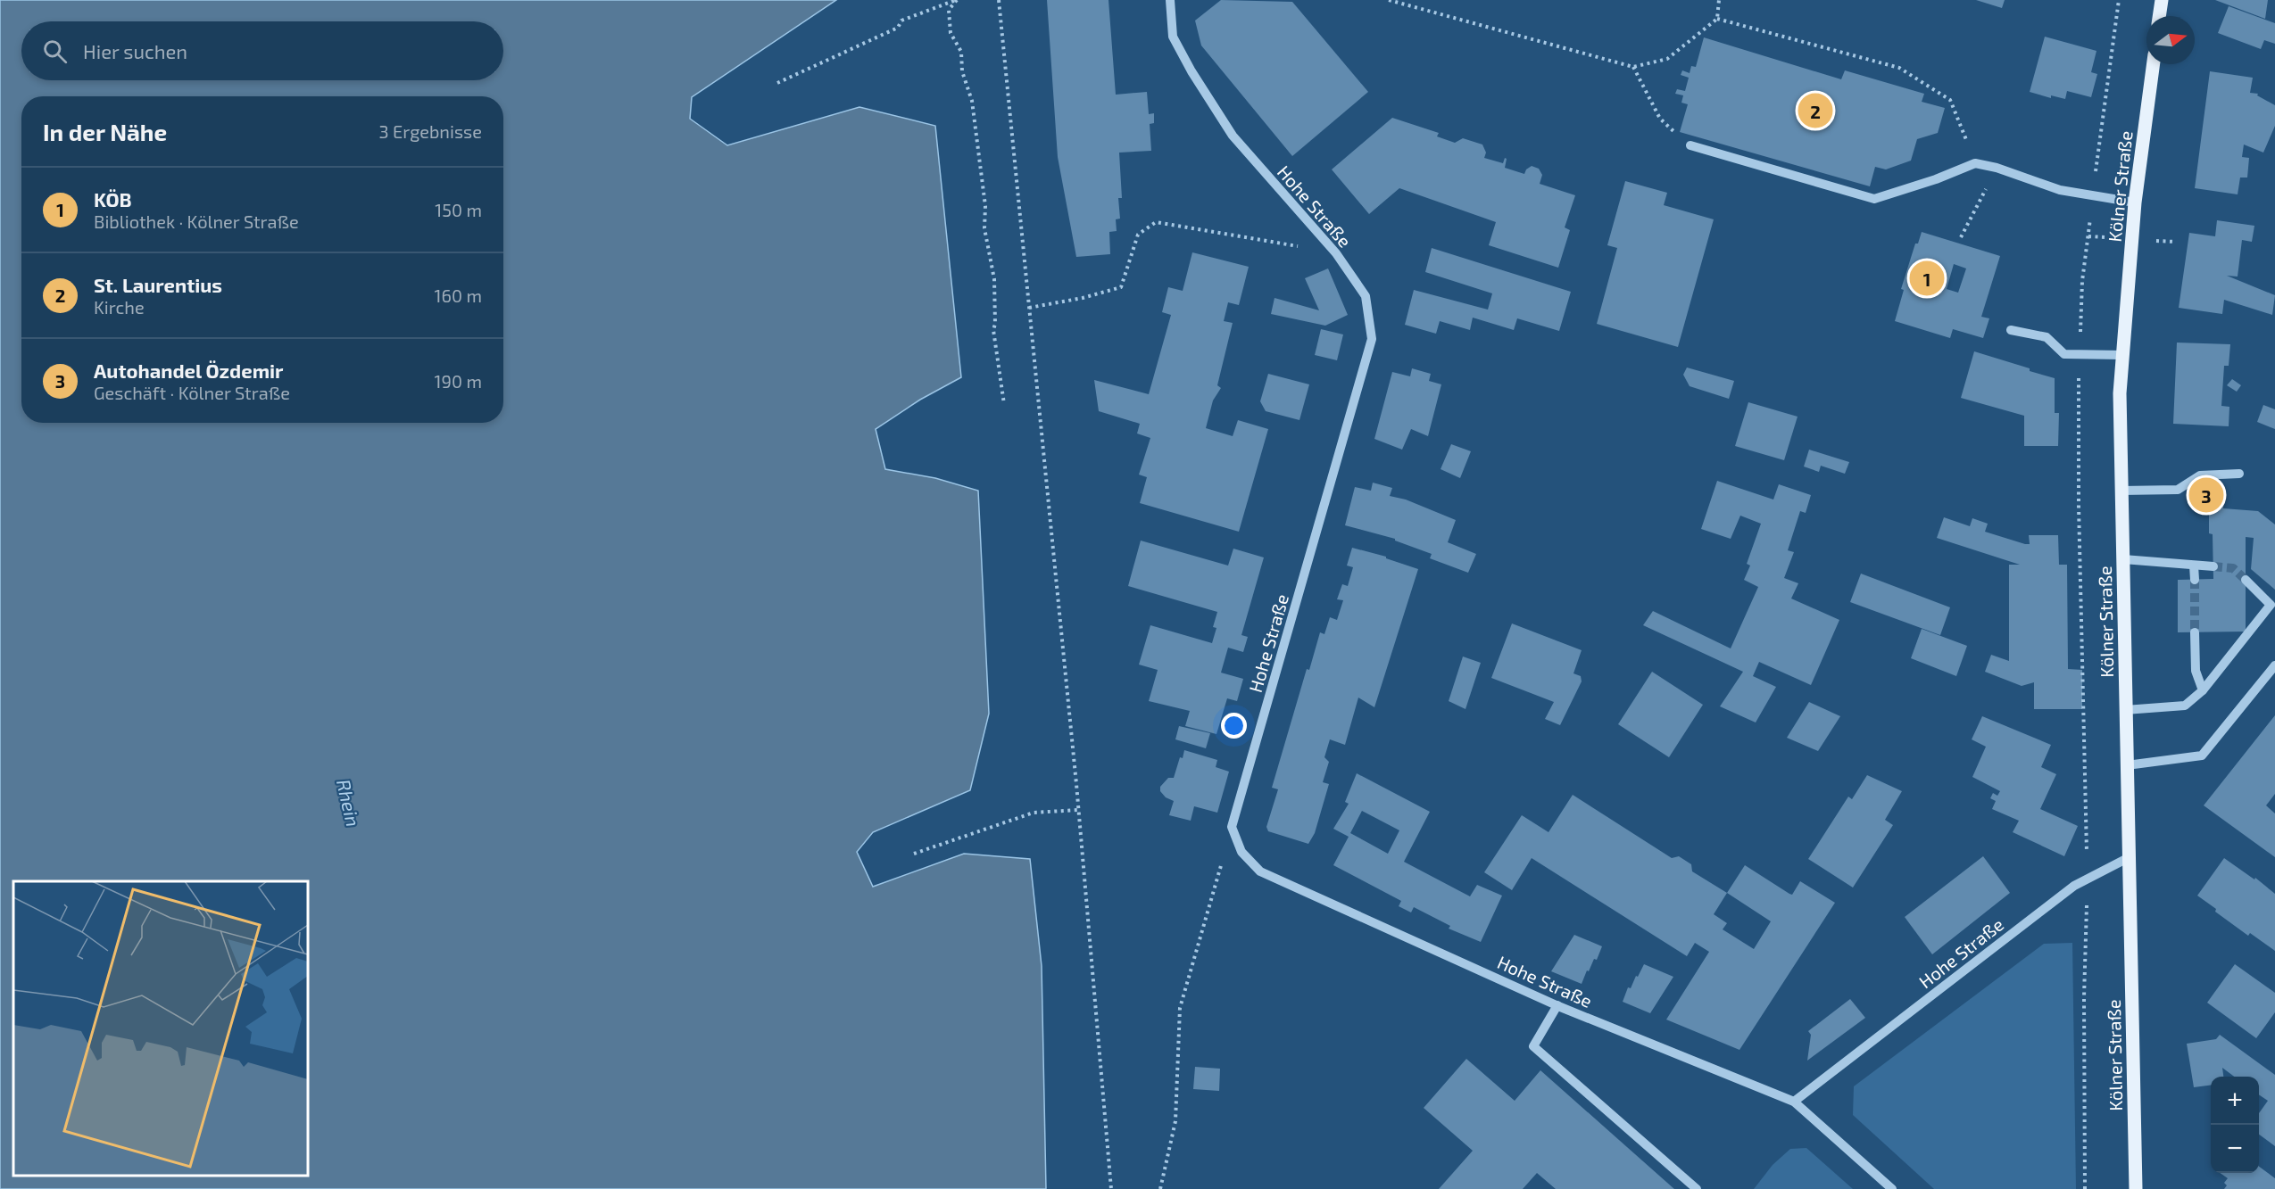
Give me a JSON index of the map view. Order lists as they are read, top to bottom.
{
  "streets": {
    "main road": ["Kölner Straße"],
    "street": ["Hohe Straße"]
  },
  "crossings": [
    ["Kölner Straße", "Hohe Straße"]
  ],
  "water": ["Rhein"],
  "north": "right",
  "page": {
    "search": "Hier suchen",
    "pins": ["2", "1", "3"],
    "heading": ["In der Nähe", "3 Ergebnisse"],
    "list": [
      {
        "mark": "1",
        "name": "KÖB",
        "note": "Bibliothek · Kölner Straße",
        "value": "150 m"
      },
      {
        "mark": "2",
        "name": "St. Laurentius",
        "note": "Kirche",
        "value": "160 m"
      },
      {
        "mark": "3",
        "name": "Autohandel Özdemir",
        "note": "Geschäft · Kölner Straße",
        "value": "190 m"
      }
    ],
    "map_buttons": ["+", "−"]
  }
}
